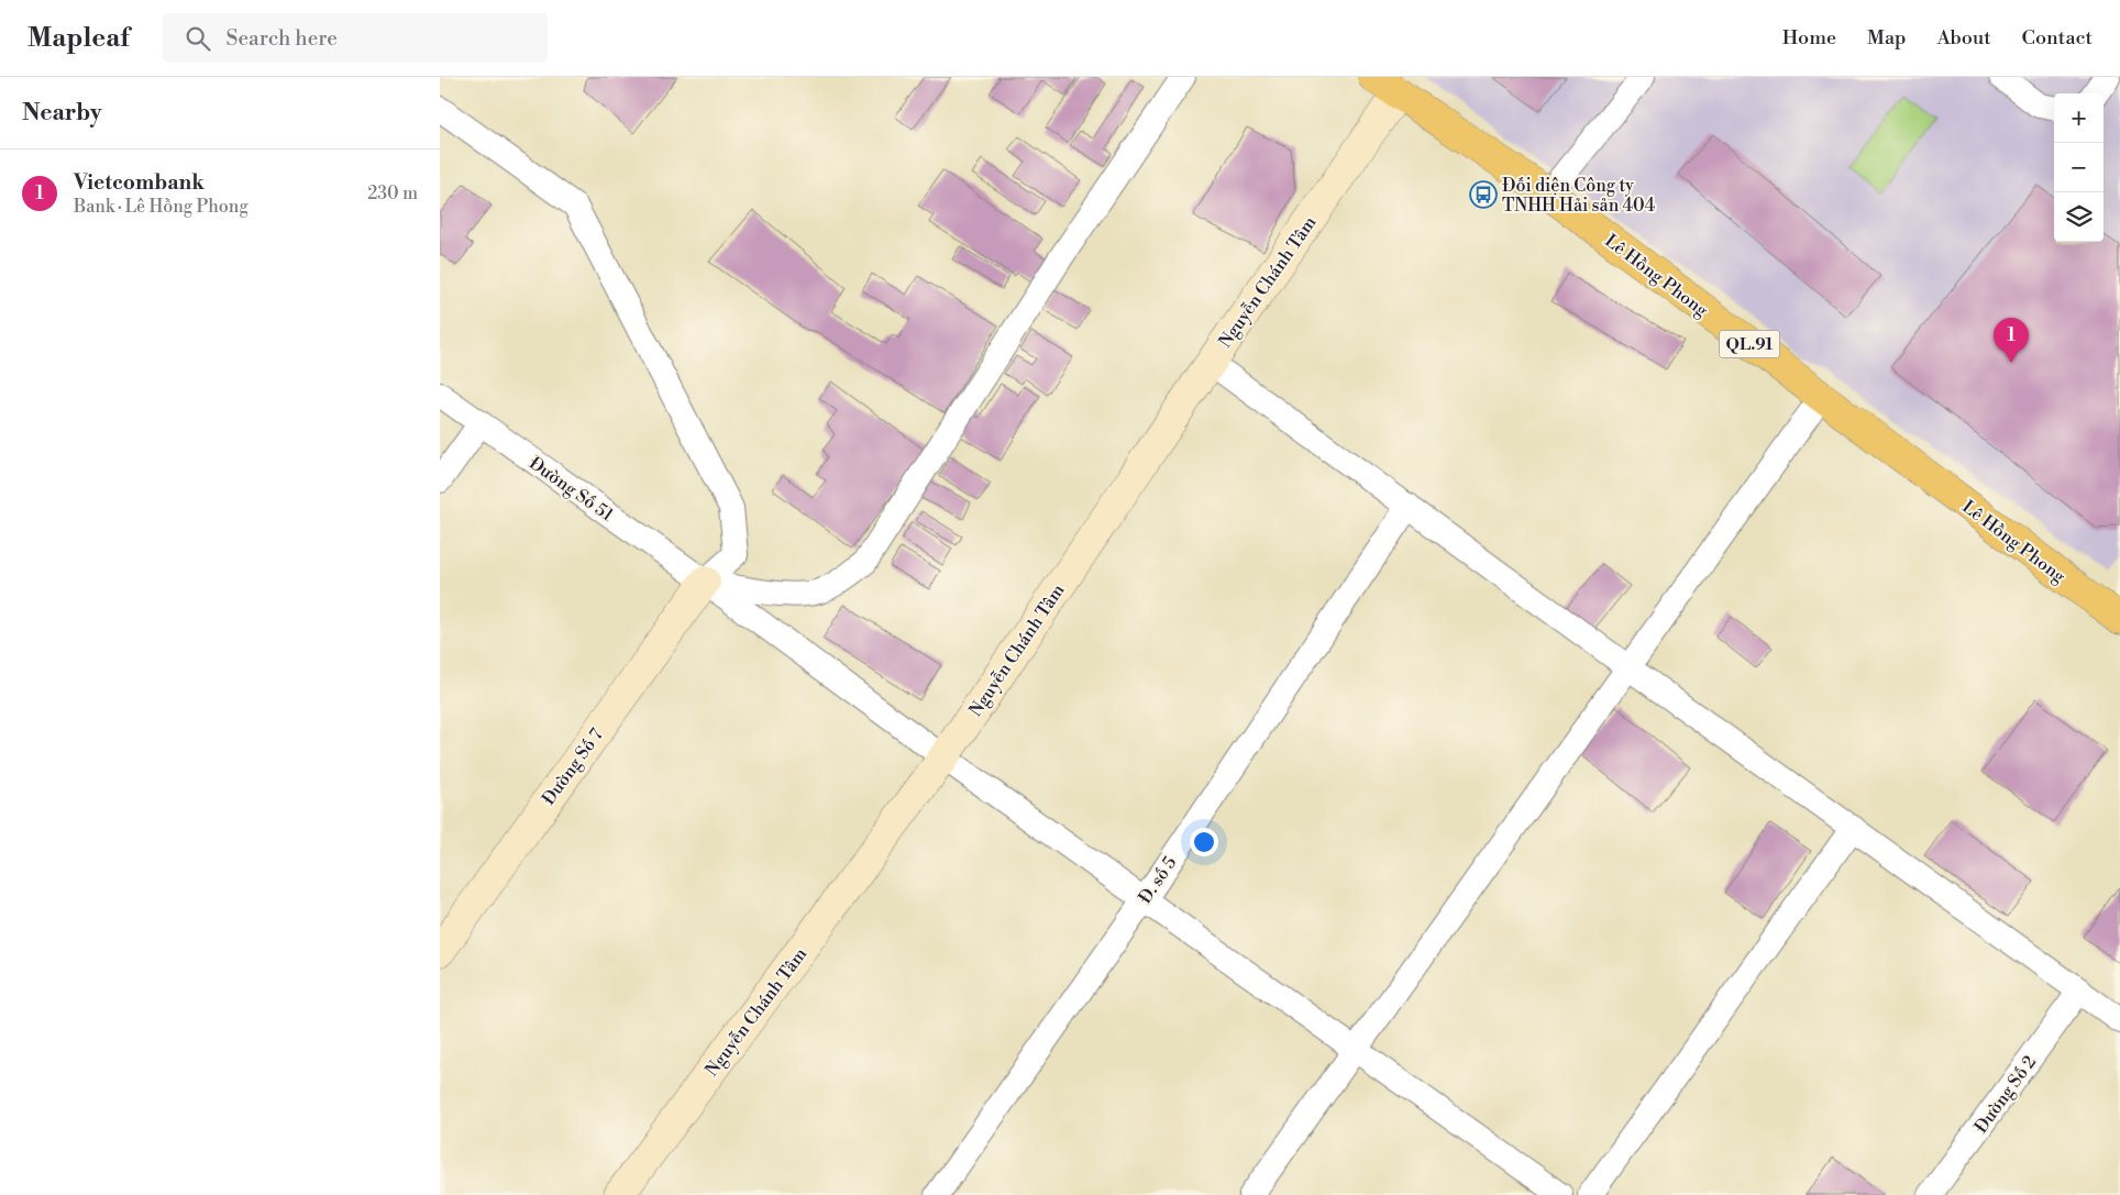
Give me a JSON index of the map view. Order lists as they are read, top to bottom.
{
  "streets": {
    "highway": ["Lê Hồng Phong", "QL.91"],
    "street": [
      "Nguyễn Chánh Tâm",
      "Đường Số 51",
      "Đường Số 7",
      "Đ. số 5",
      "Đường Số 2"
    ]
  },
  "crossings": [
    ["Lê Hồng Phong", "Nguyễn Chánh Tâm"],
    ["Nguyễn Chánh Tâm", "Đường Số 51"],
    ["Đường Số 51", "Đường Số 7"],
    ["Đường Số 51", "Đ. số 5"]
  ],
  "places": {
    "bus stop": ["Đối diện Công ty TNHH Hải sản 404"]
  },
  "page": {
    "header": "Mapleaf",
    "search": "Search here",
    "nav": [
      "Home",
      "Map",
      "About",
      "Contact"
    ],
    "heading": "Nearby",
    "map_buttons": ["+", "−"],
    "list": [
      {
        "mark": "1",
        "name": "Vietcombank",
        "note": "Bank · Lê Hồng Phong",
        "value": "230 m"
      }
    ],
    "pins": "1"
  }
}
